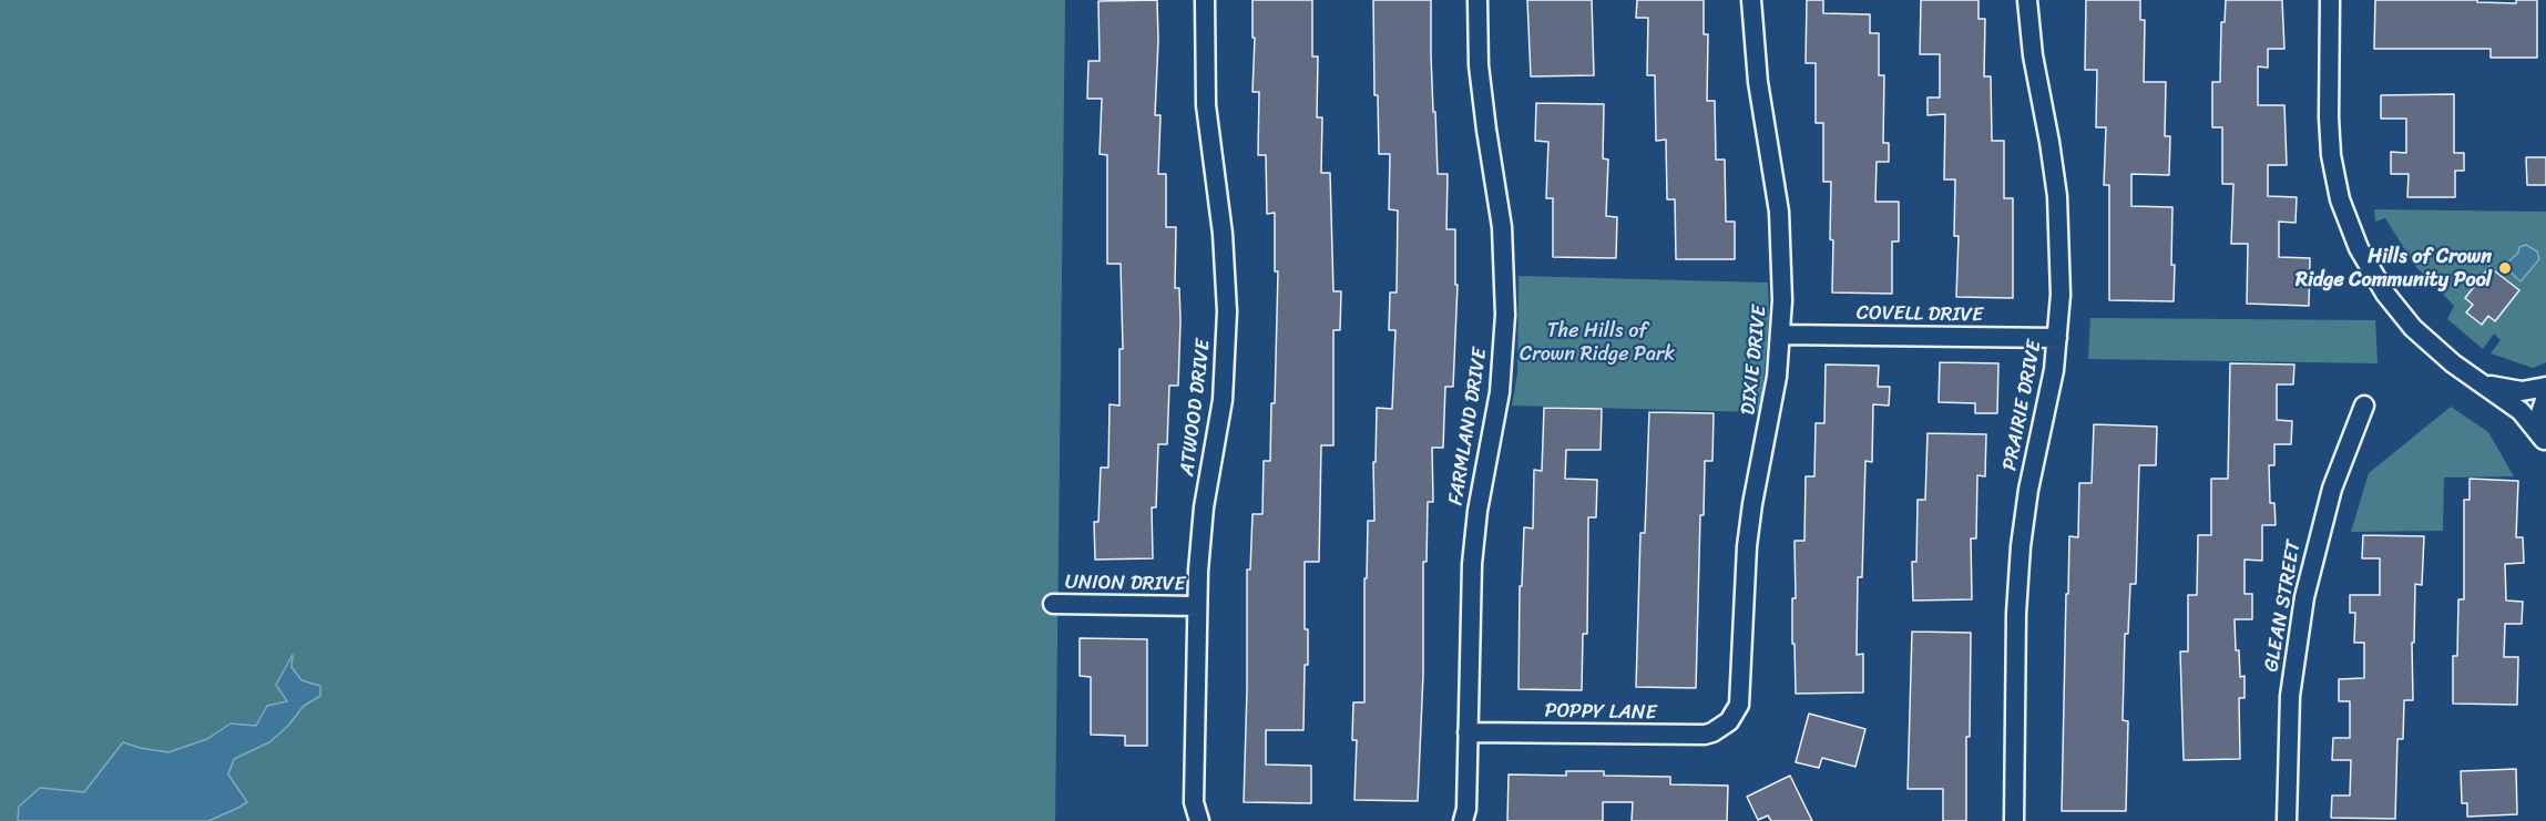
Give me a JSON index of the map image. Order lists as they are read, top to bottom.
{
  "streets": {
    "street": [
      "COVELL DRIVE",
      "DIXIE DRIVE",
      "PRAIRIE DRIVE",
      "ATWOOD DRIVE",
      "FARMLAND DRIVE",
      "UNION DRIVE",
      "GLEAN STREET",
      "POPPY LANE"
    ]
  },
  "crossings": [
    ["COVELL DRIVE", "DIXIE DRIVE"],
    ["COVELL DRIVE", "PRAIRIE DRIVE"],
    ["DIXIE DRIVE", "POPPY LANE"],
    ["ATWOOD DRIVE", "UNION DRIVE"],
    ["FARMLAND DRIVE", "POPPY LANE"]
  ],
  "parks": ["The Hills of Crown Ridge Park"],
  "places": ["Hills of Crown Ridge Community Pool"]
}
